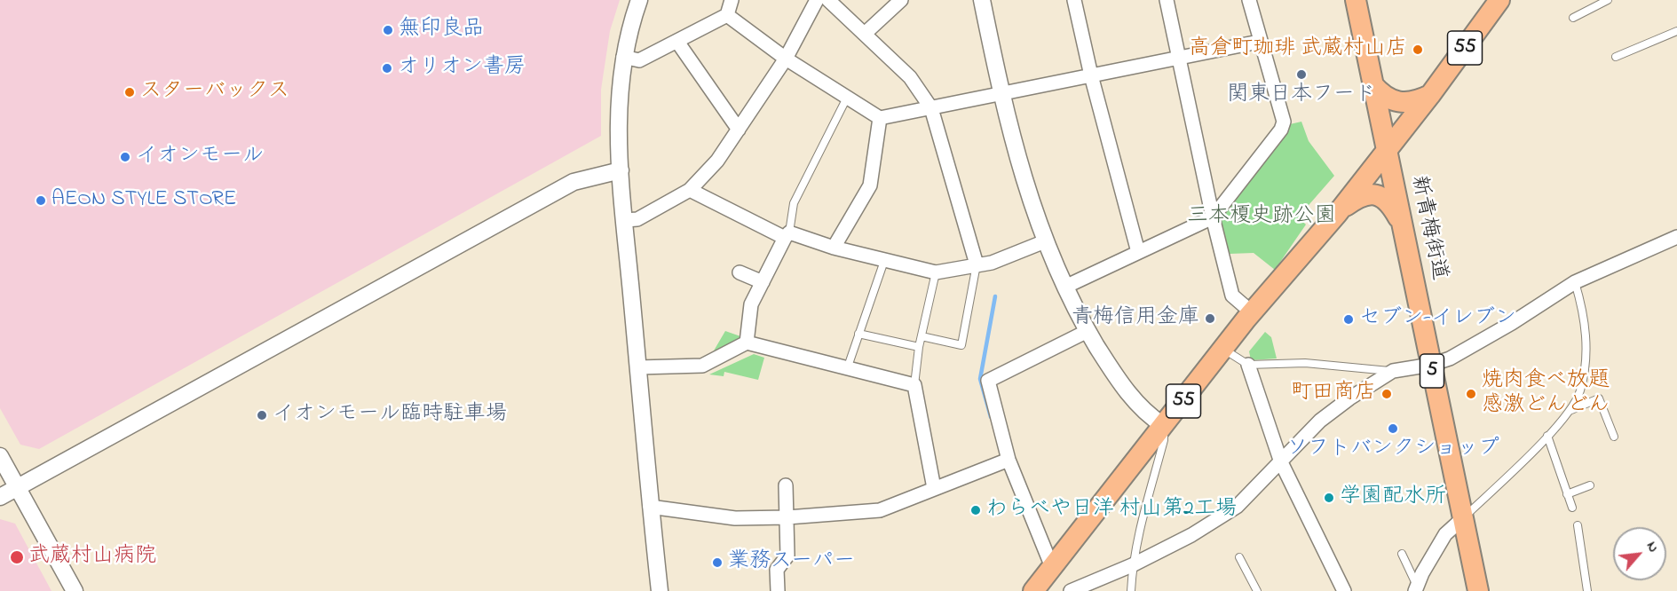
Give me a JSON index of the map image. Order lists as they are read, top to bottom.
{
  "streets": {
    "main road": ["55", "新青梅街道", "5"]
  },
  "crossings": [
    ["55", "新青梅街道"]
  ],
  "parks": ["三本榎史跡公園"],
  "places": [
    "無印良品",
    "高倉町珈琲 武蔵村山店",
    "オリオン書房",
    "関東日本フード",
    "スターバックス",
    "イオンモール",
    "AEON STYLE STORE",
    "青梅信用金庫",
    "セブン-イレブン",
    "町田商店",
    "焼肉食べ放題 感激どんどん",
    "イオンモール臨時駐車場",
    "ソフトバンクショップ",
    "学園配水所",
    "わらべや日洋 村山第2工場",
    "武蔵村山病院",
    "業務スーパー"
  ],
  "north": "top right"
}
